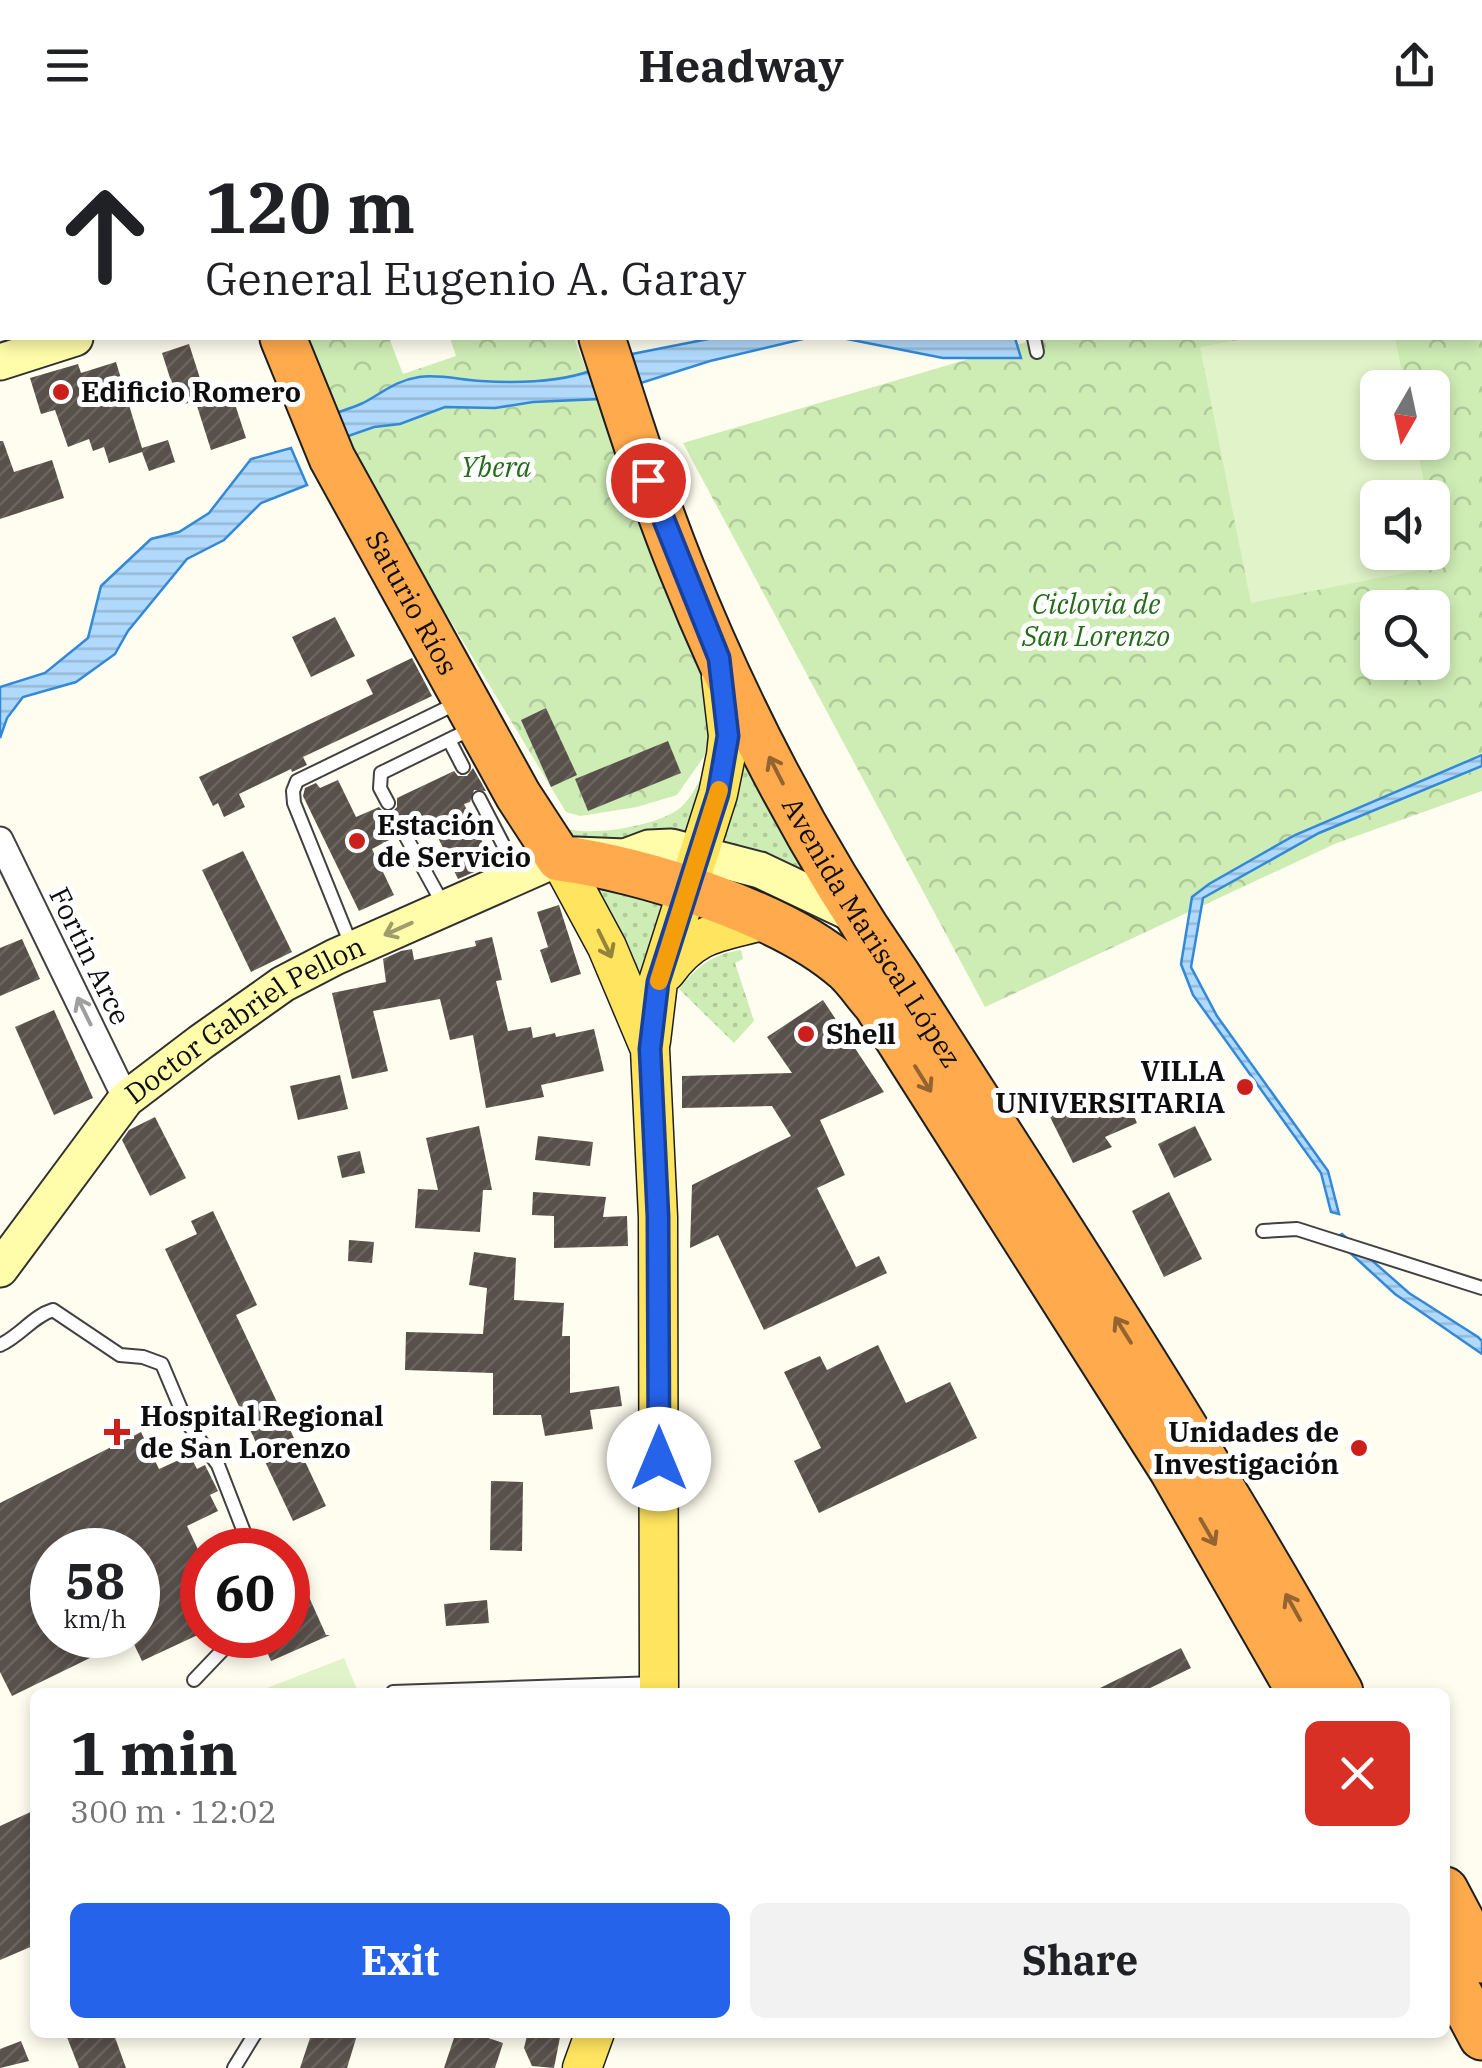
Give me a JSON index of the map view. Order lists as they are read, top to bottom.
{
  "streets": {
    "highway": ["Saturio Ríos", "Avenida Mariscal López"],
    "street": ["Fortin Arce", "Doctor Gabriel Pellon"]
  },
  "crossings": [
    ["Saturio Ríos", "Avenida Mariscal López"],
    ["Saturio Ríos", "Doctor Gabriel Pellon"],
    ["Avenida Mariscal López", "Doctor Gabriel Pellon"],
    ["Fortin Arce", "Doctor Gabriel Pellon"]
  ],
  "one_way": ["Fortin Arce"],
  "parks": ["Ybera", "Ciclovia de San Lorenzo"],
  "places": {
    "other": [
      "Edificio Romero",
      "Estación de Servicio",
      "Shell",
      "VILLA UNIVERSITARIA",
      "Unidades de Investigación"
    ],
    "health": ["Hospital Regional de San Lorenzo"]
  },
  "north": "bottom",
  "page": {
    "header": "Headway",
    "turn": ["120 m", "General Eugenio A. Garay"],
    "speed": "58 km/h",
    "limit": "60",
    "heading": ["1 min", "300 m · 12:02"],
    "buttons": ["Exit", "Share"]
  }
}
